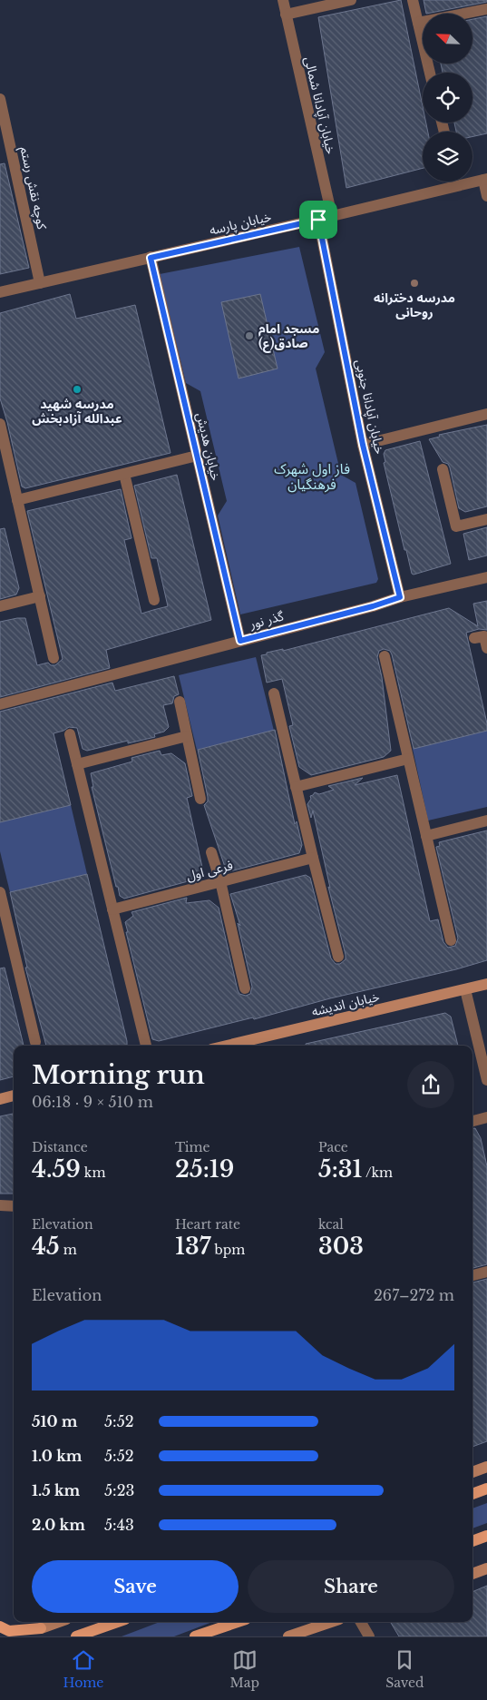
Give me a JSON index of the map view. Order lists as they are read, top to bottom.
{
  "streets": {
    "street": [
      "خیابان آپادانا شمالی",
      "کوچه نقش رستم",
      "خیابان پارسه",
      "خیابان آپادانا جنوبی",
      "خیابان هدیش",
      "گذر نور",
      "فرعی اول",
      "خیابان اندیشه"
    ]
  },
  "crossings": [
    ["خیابان آپادانا شمالی", "خیابان پارسه"],
    ["کوچه نقش رستم", "خیابان پارسه"],
    ["خیابان پارسه", "خیابان آپادانا جنوبی"],
    ["خیابان پارسه", "خیابان هدیش"],
    ["خیابان آپادانا جنوبی", "گذر نور"],
    ["خیابان هدیش", "گذر نور"]
  ],
  "districts": ["فاز اول شهرک فرهنگیان"],
  "places": ["مدرسه دخترانه روحانی", "مسجد امام صادق(ع)", "مدرسه شهید عبدالله آزادبخش"],
  "north": "top left",
  "page": {
    "heading": ["Morning run", "06:18 · 9 × 510 m"],
    "stats": [
      ["Distance", "4.59 km"],
      ["Time", "25:19"],
      ["Pace", "5:31 /km"],
      ["Elevation", "45 m"],
      ["Heart rate", "137 bpm"],
      ["kcal", "303"]
    ],
    "chart": ["Elevation", "267–272 m"],
    "list": [
      {
        "name": "510 m",
        "note": "5:52"
      },
      {
        "name": "1.0 km",
        "note": "5:52"
      },
      {
        "name": "1.5 km",
        "note": "5:23"
      },
      {
        "name": "2.0 km",
        "note": "5:43"
      }
    ],
    "buttons": ["Save", "Share"],
    "tabs": ["Home", "Map", "Saved"]
  }
}
